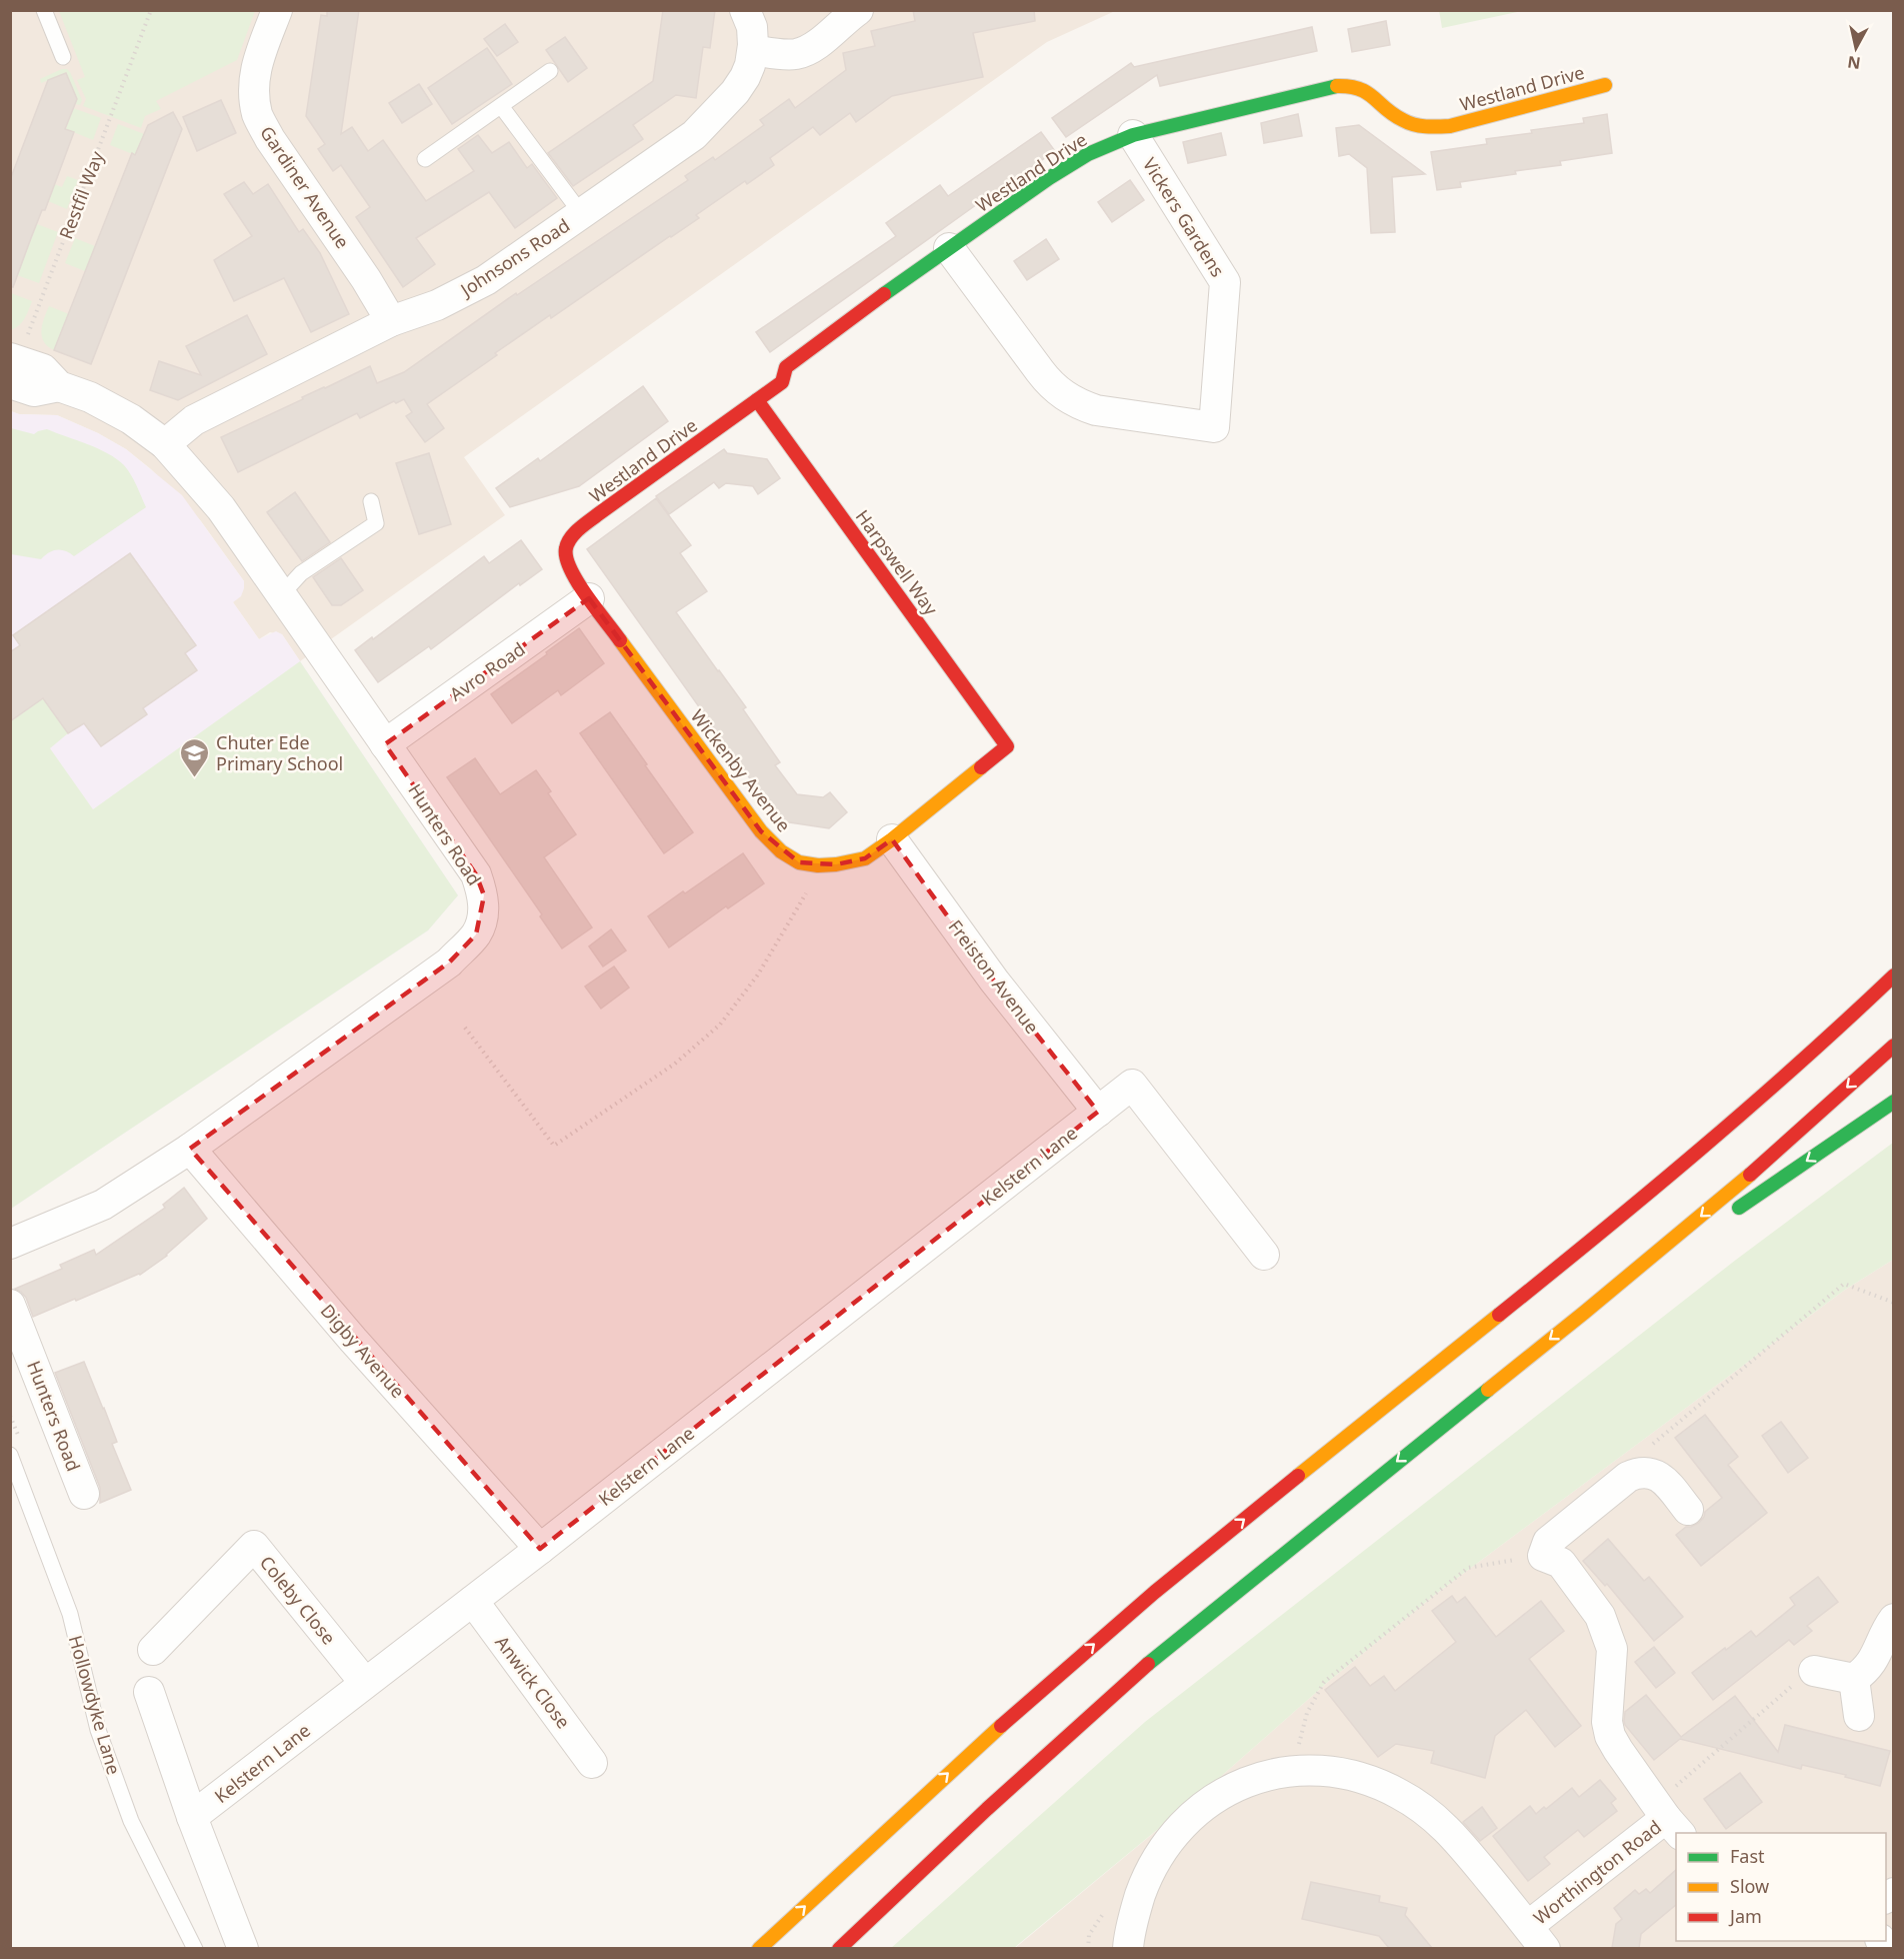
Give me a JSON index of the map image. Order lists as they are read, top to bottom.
{
  "streets": {
    "main road": ["Westland Drive", "Harpswell Way", "Wickenby Avenue"],
    "street": [
      "Gardiner Avenue",
      "Vickers Gardens",
      "Johnsons Road",
      "Avro Road",
      "Hunters Road",
      "Freiston Avenue",
      "Kelstern Lane",
      "Digby Avenue",
      "Coleby Close",
      "Anwick Close",
      "Worthington Road"
    ],
    "lane": ["Hollowdyke Lane"],
    "path": ["Restfil Way"]
  },
  "crossings": [
    ["Westland Drive", "Vickers Gardens"],
    ["Westland Drive", "Harpswell Way"],
    ["Westland Drive", "Wickenby Avenue"],
    ["Gardiner Avenue", "Johnsons Road"],
    ["Restfil Way", "Hunters Road"],
    ["Johnsons Road", "Hunters Road"],
    ["Harpswell Way", "Wickenby Avenue"],
    ["Avro Road", "Wickenby Avenue"],
    ["Avro Road", "Hunters Road"],
    ["Wickenby Avenue", "Freiston Avenue"],
    ["Hunters Road", "Digby Avenue"],
    ["Freiston Avenue", "Kelstern Lane"],
    ["Kelstern Lane", "Digby Avenue"],
    ["Kelstern Lane", "Coleby Close"],
    ["Kelstern Lane", "Anwick Close"]
  ],
  "places": {
    "school or university": ["Chuter Ede Primary School"]
  },
  "legend": ["Fast", "Slow", "Jam"],
  "north": "bottom"
}
